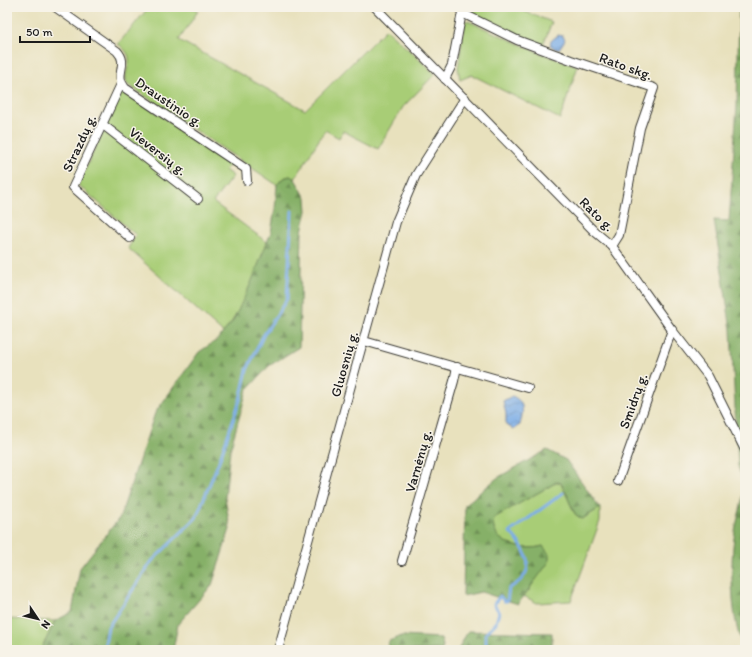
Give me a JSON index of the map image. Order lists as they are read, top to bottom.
{
  "streets": {
    "street": [
      "Rato skg.",
      "Draustinio g.",
      "Strazdų g.",
      "Vieversių g.",
      "Rato g.",
      "Gluosnių g.",
      "Smidrų g.",
      "Varnėnų g."
    ]
  },
  "crossings": [
    ["Rato skg.", "Rato g."],
    ["Draustinio g.", "Strazdų g."],
    ["Strazdų g.", "Vieversių g."],
    ["Rato g.", "Gluosnių g."],
    ["Rato g.", "Smidrų g."]
  ],
  "scale_bar": "50 m",
  "north": "bottom right"
}
